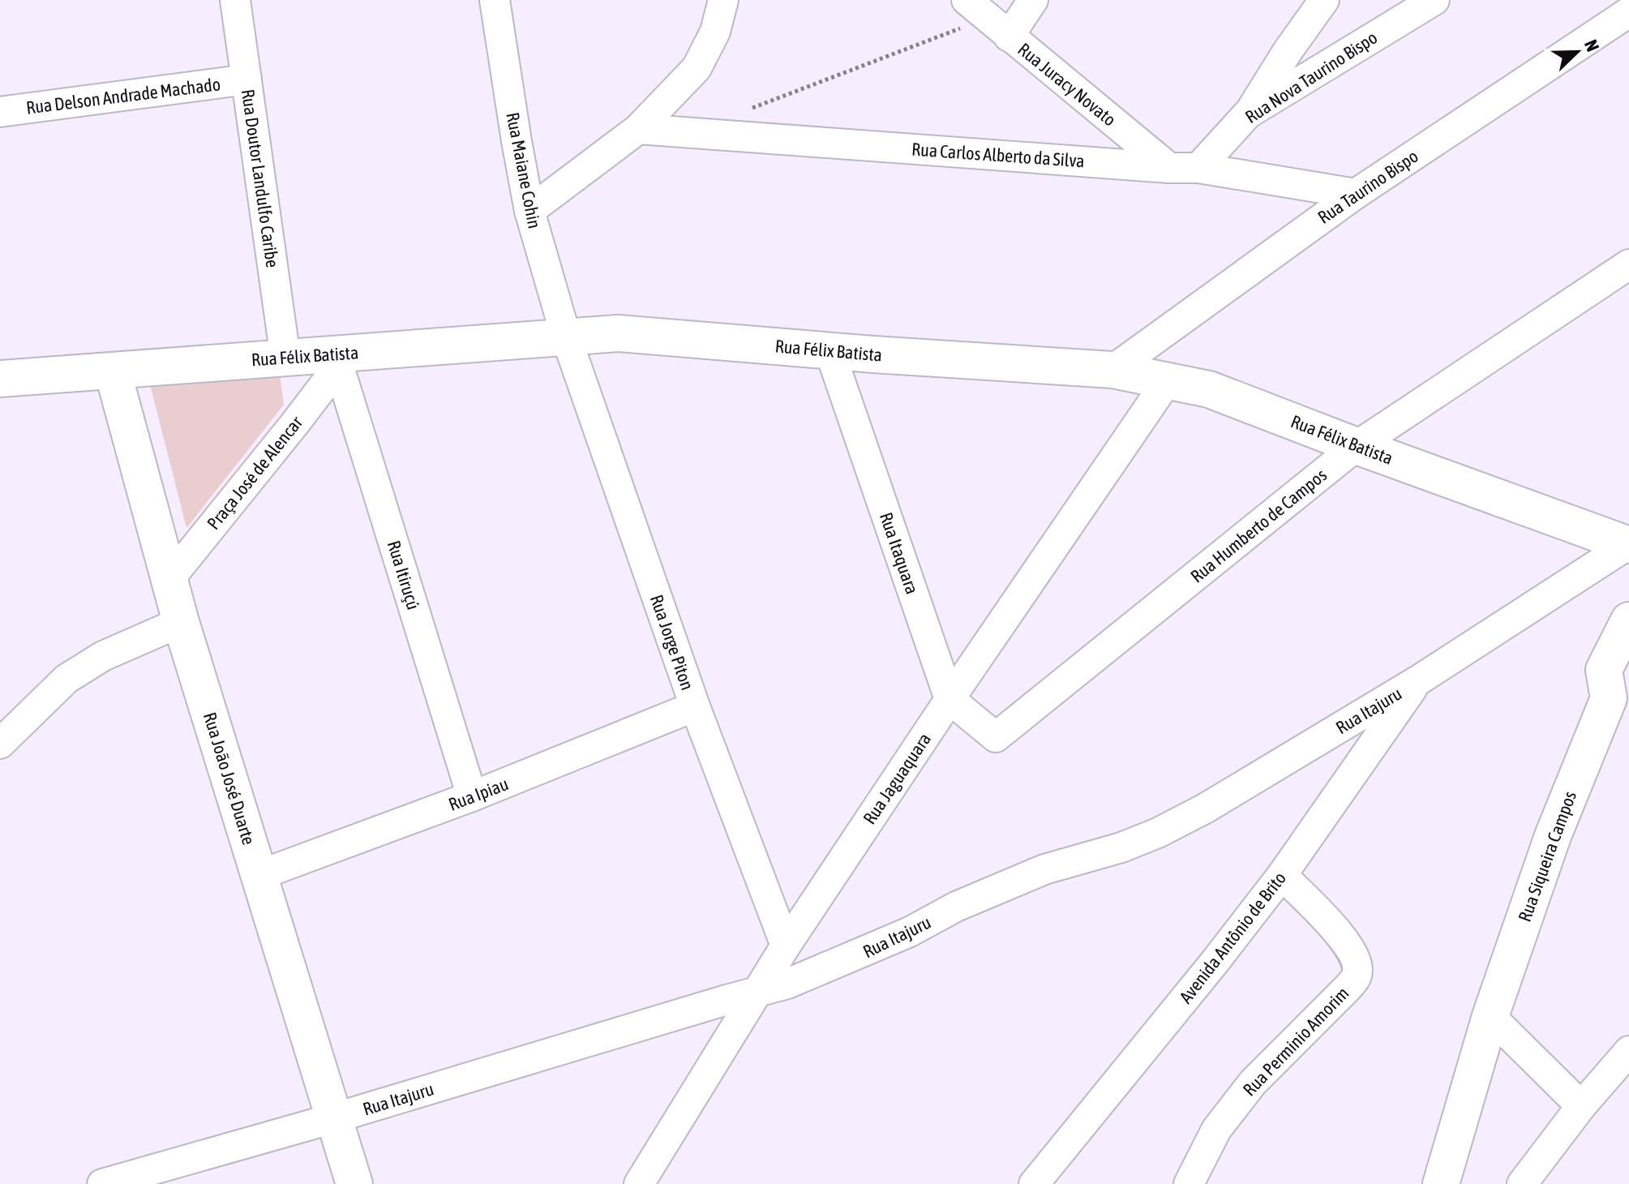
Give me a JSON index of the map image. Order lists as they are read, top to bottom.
{
  "streets": {
    "street": [
      "Rua Nova Taurino Bispo",
      "Rua Juracy Novato",
      "Rua Delson Andrade Machado",
      "Rua Carlos Alberto da Silva",
      "Rua Maiane Cohin",
      "Rua Doutor Landulfo Caribe",
      "Rua Taurino Bispo",
      "Rua Félix Batista",
      "Praça José de Alencar",
      "Rua Humberto de Campos",
      "Rua Itaquara",
      "Rua Itiruçú",
      "Rua Jorge Piton",
      "Rua Itajuru",
      "Rua João José Duarte",
      "Rua Jaguaquara",
      "Rua Ipiau",
      "Rua Siqueira Campos",
      "Avenida Antônio de Brito",
      "Rua Perminio Amorim"
    ]
  },
  "crossings": [
    ["Rua Nova Taurino Bispo", "Rua Carlos Alberto da Silva"],
    ["Rua Juracy Novato", "Rua Carlos Alberto da Silva"],
    ["Rua Delson Andrade Machado", "Rua Doutor Landulfo Caribe"],
    ["Rua Carlos Alberto da Silva", "Rua Taurino Bispo"],
    ["Rua Maiane Cohin", "Rua Félix Batista"],
    ["Rua Maiane Cohin", "Rua Jorge Piton"],
    ["Rua Doutor Landulfo Caribe", "Rua Félix Batista"],
    ["Rua Taurino Bispo", "Rua Félix Batista"],
    ["Rua Félix Batista", "Praça José de Alencar"],
    ["Rua Félix Batista", "Rua Humberto de Campos"],
    ["Rua Félix Batista", "Rua Itaquara"],
    ["Rua Félix Batista", "Rua Itiruçú"],
    ["Rua Félix Batista", "Rua Jorge Piton"],
    ["Rua Félix Batista", "Rua Itajuru"],
    ["Rua Félix Batista", "Rua João José Duarte"],
    ["Rua Félix Batista", "Rua Jaguaquara"],
    ["Praça José de Alencar", "Rua Itiruçú"],
    ["Praça José de Alencar", "Rua João José Duarte"],
    ["Rua Humberto de Campos", "Rua Itaquara"],
    ["Rua Humberto de Campos", "Rua Jaguaquara"],
    ["Rua Itaquara", "Rua Jaguaquara"],
    ["Rua Itiruçú", "Rua Ipiau"],
    ["Rua Jorge Piton", "Rua Jaguaquara"],
    ["Rua Jorge Piton", "Rua Ipiau"],
    ["Rua Itajuru", "Rua João José Duarte"],
    ["Rua Itajuru", "Rua Jaguaquara"],
    ["Rua Itajuru", "Avenida Antônio de Brito"],
    ["Rua João José Duarte", "Rua Ipiau"],
    ["Avenida Antônio de Brito", "Rua Perminio Amorim"]
  ],
  "north": "top right"
}
